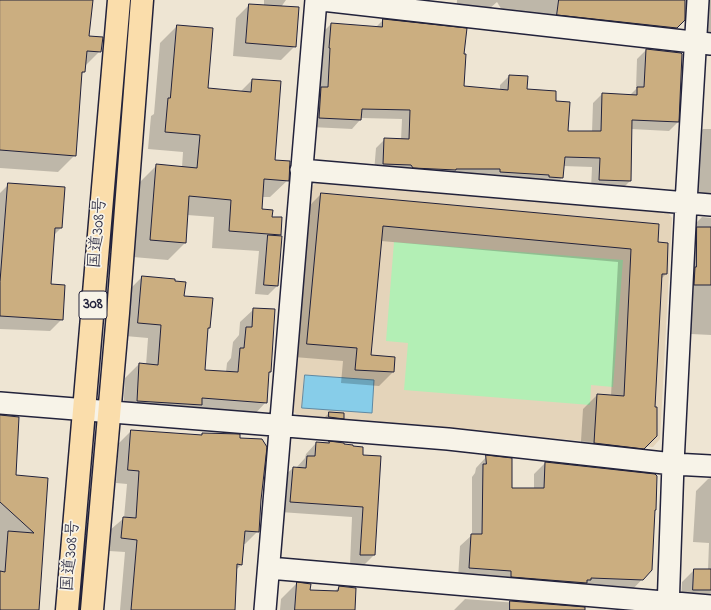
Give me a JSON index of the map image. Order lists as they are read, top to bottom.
{
  "streets": {
    "highway": ["国道308号", "308"]
  }
}
